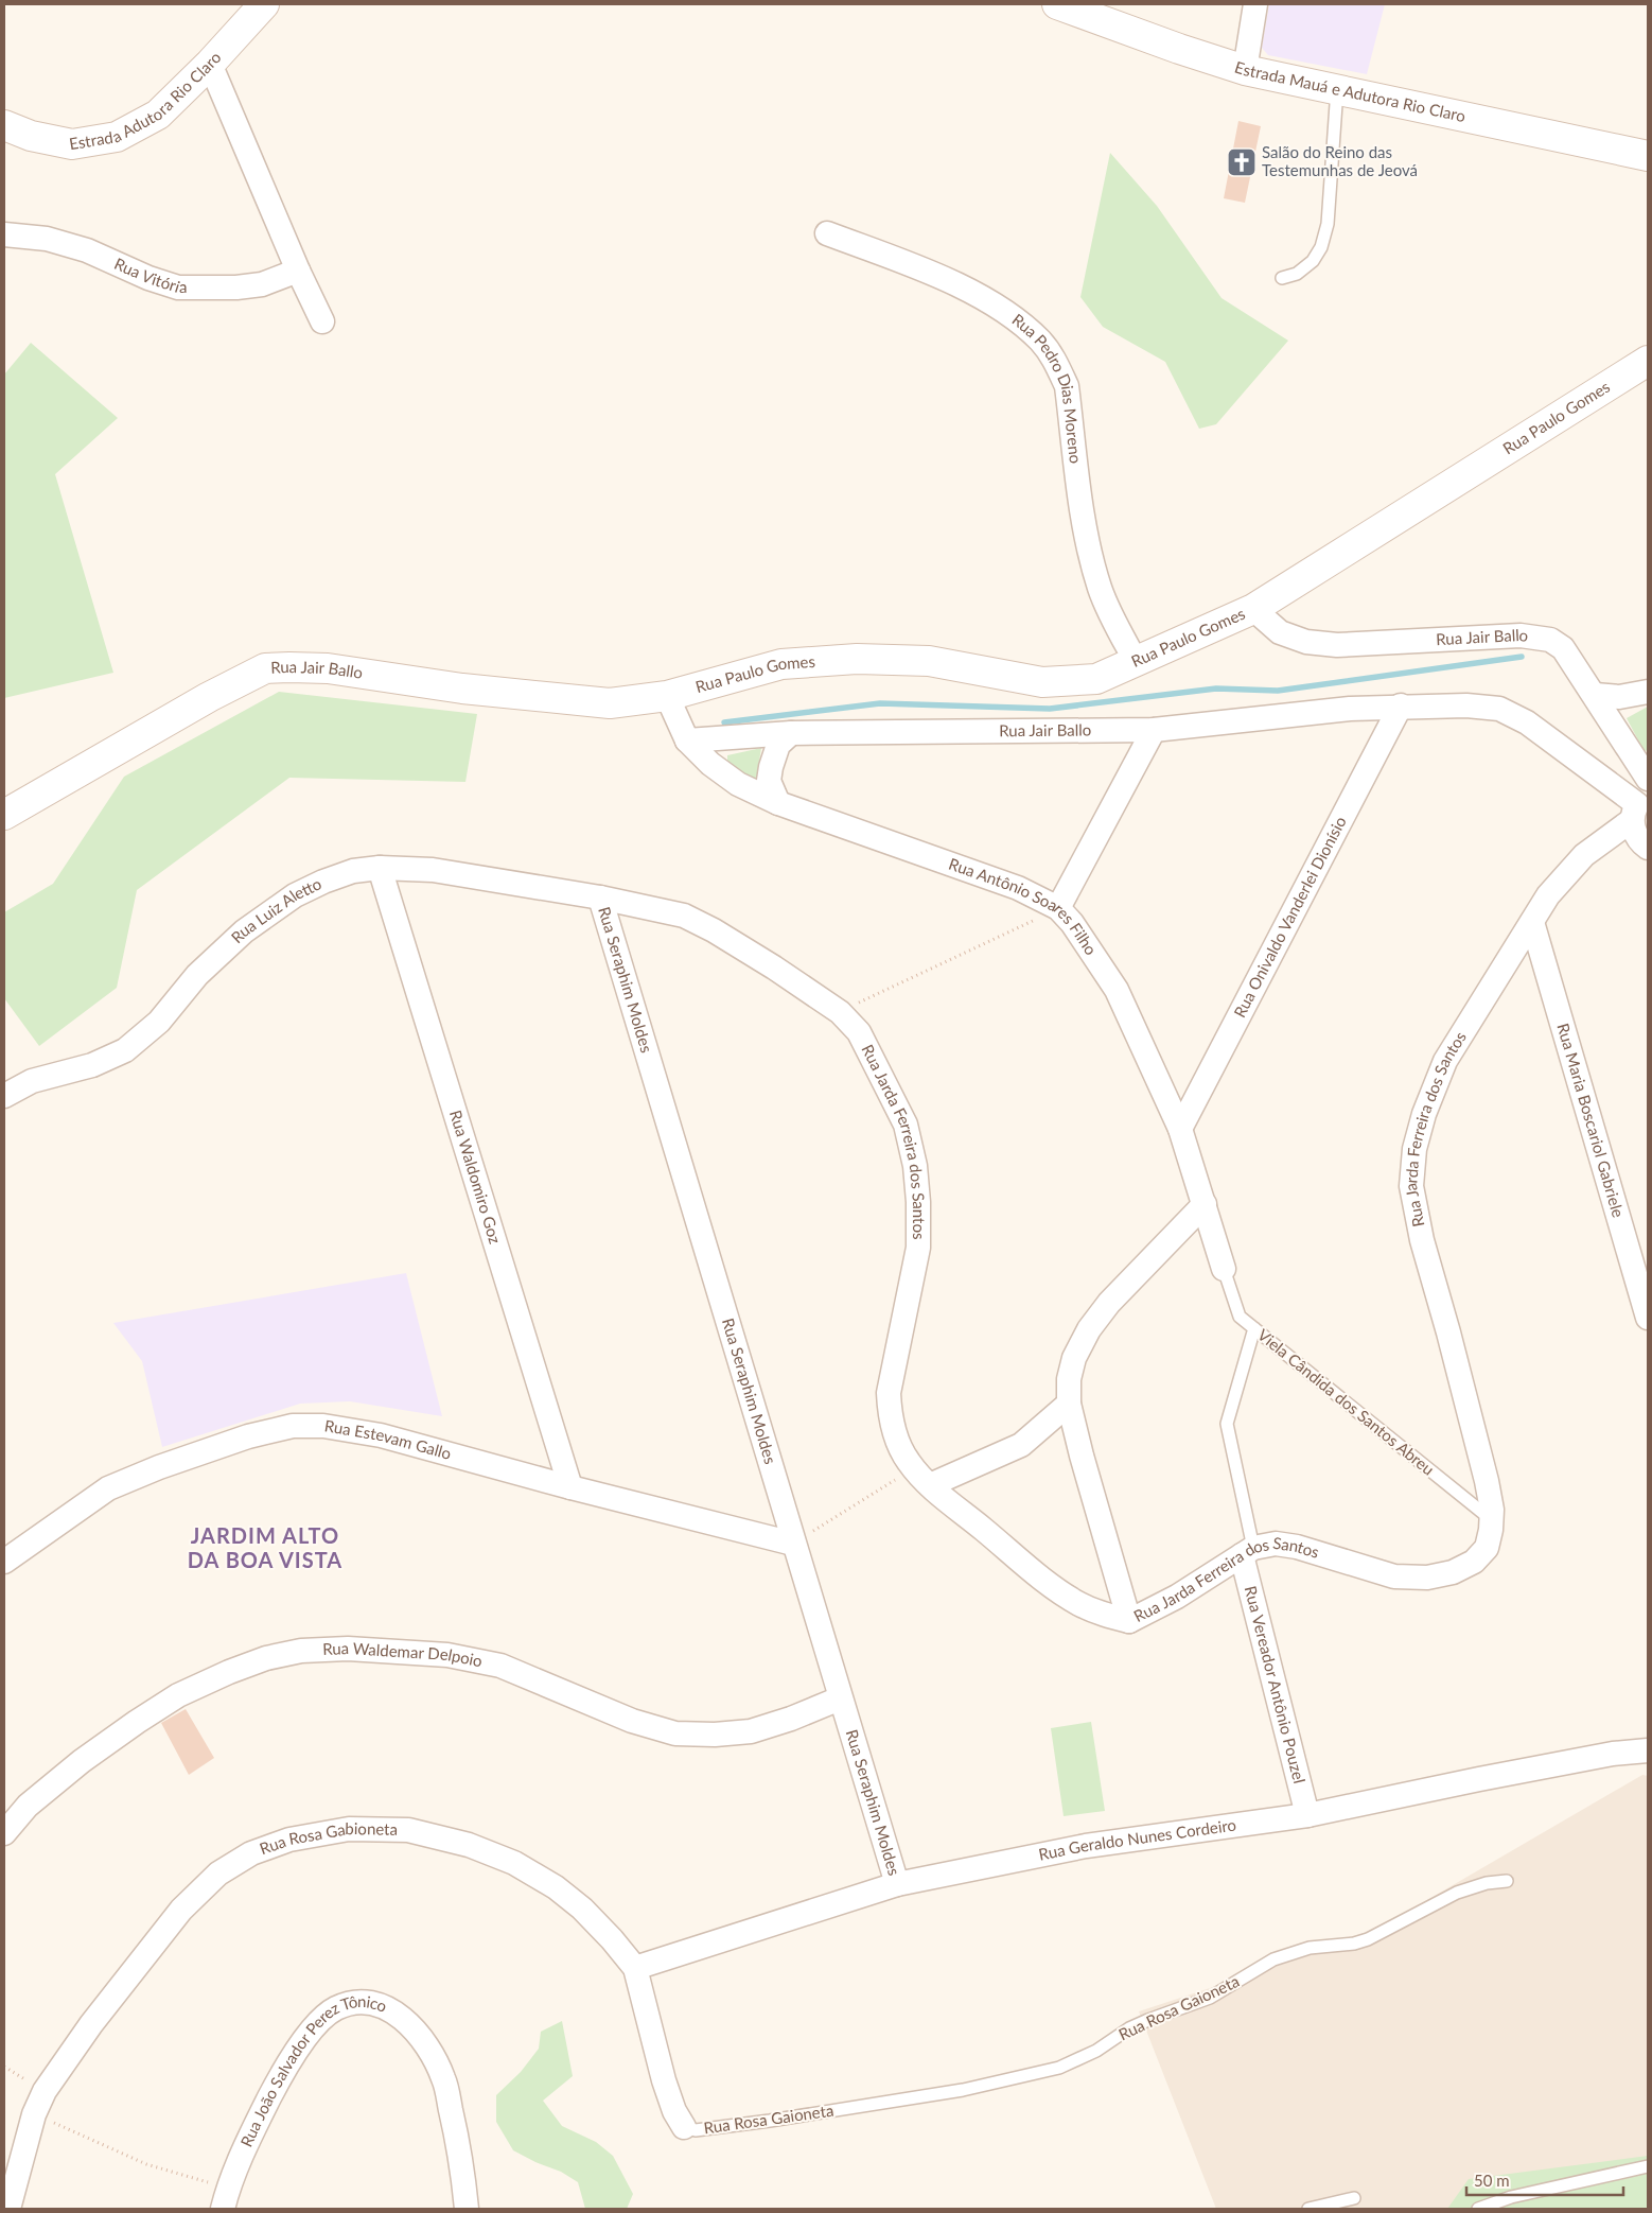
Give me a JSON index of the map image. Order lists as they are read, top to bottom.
{
  "streets": {
    "main road": [
      "Estrada Mauá e Adutora Rio Claro",
      "Estrada Adutora Rio Claro",
      "Rua Paulo Gomes",
      "Rua Jair Ballo"
    ],
    "street": [
      "Rua Vitória",
      "Rua Pedro Dias Moreno",
      "Rua Antônio Soares Filho",
      "Rua Luiz Aletto",
      "Rua Onivaldo Vanderlei Dionísio",
      "Rua Seraphim Moldes",
      "Rua Maria Boscariol Gabriele",
      "Rua Jarda Ferreira dos Santos",
      "Rua Waldomiro Goz",
      "Rua Estevam Gallo",
      "Rua Waldemar Delpoio",
      "Rua Vereador Antônio Pouzel",
      "Rua Geraldo Nunes Cordeiro",
      "Rua Rosa Gabioneta",
      "Rua João Salvador Perez Tônico"
    ],
    "lane": ["Viela Cândida dos Santos Abreu", "Rua Rosa Gaioneta"]
  },
  "crossings": [
    ["Rua Pedro Dias Moreno", "Rua Paulo Gomes"],
    ["Rua Paulo Gomes", "Rua Jair Ballo"],
    ["Rua Paulo Gomes", "Rua Antônio Soares Filho"],
    ["Rua Jair Ballo", "Rua Antônio Soares Filho"],
    ["Rua Jair Ballo", "Rua Onivaldo Vanderlei Dionísio"],
    ["Rua Jair Ballo", "Rua Jarda Ferreira dos Santos"],
    ["Rua Antônio Soares Filho", "Rua Onivaldo Vanderlei Dionísio"],
    ["Rua Antônio Soares Filho", "Viela Cândida dos Santos Abreu"],
    ["Rua Luiz Aletto", "Rua Seraphim Moldes"],
    ["Rua Luiz Aletto", "Rua Jarda Ferreira dos Santos"],
    ["Rua Luiz Aletto", "Rua Waldomiro Goz"],
    ["Rua Seraphim Moldes", "Rua Jarda Ferreira dos Santos"],
    ["Rua Seraphim Moldes", "Rua Estevam Gallo"],
    ["Rua Seraphim Moldes", "Rua Waldemar Delpoio"],
    ["Rua Seraphim Moldes", "Rua Geraldo Nunes Cordeiro"],
    ["Rua Maria Boscariol Gabriele", "Rua Jarda Ferreira dos Santos"],
    ["Rua Jarda Ferreira dos Santos", "Viela Cândida dos Santos Abreu"],
    ["Rua Jarda Ferreira dos Santos", "Rua Vereador Antônio Pouzel"],
    ["Rua Waldomiro Goz", "Rua Estevam Gallo"],
    ["Rua Vereador Antônio Pouzel", "Rua Geraldo Nunes Cordeiro"],
    ["Rua Geraldo Nunes Cordeiro", "Rua Rosa Gabioneta"],
    ["Rua Rosa Gabioneta", "Rua Rosa Gaioneta"]
  ],
  "districts": ["JARDIM ALTO DA BOA VISTA"],
  "places": {
    "church": ["Salão do Reino das Testemunhas de Jeová"]
  },
  "scale_bar": "50 m"
}
